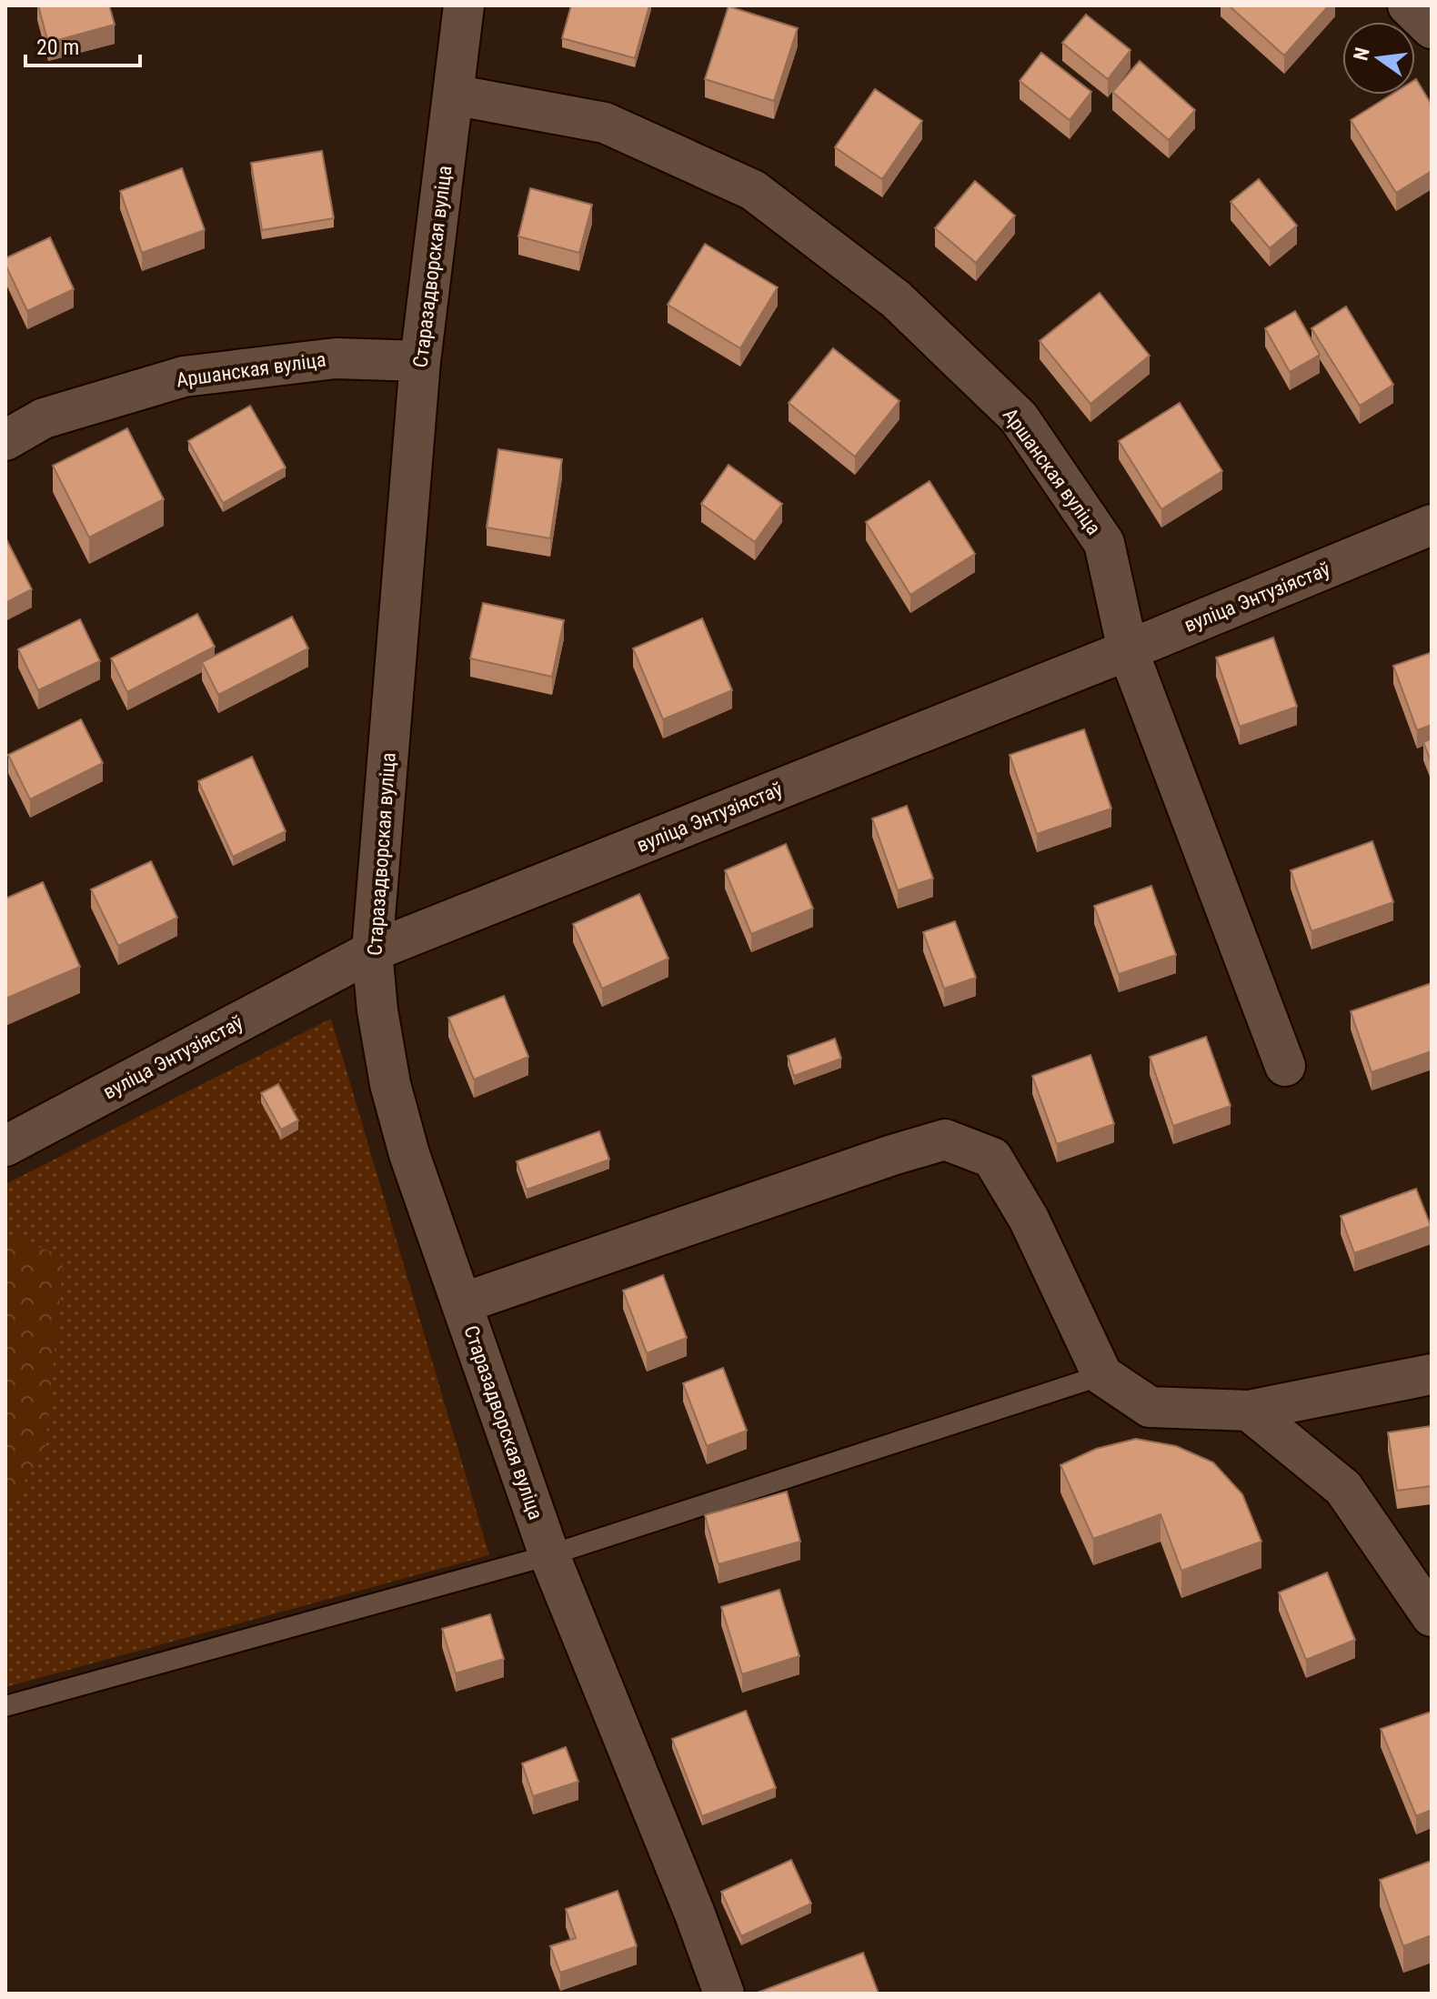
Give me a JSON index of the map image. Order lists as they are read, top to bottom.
{
  "streets": {
    "street": ["Старазадворская вуліца", "Аршанская вуліца", "вуліца Энтузіястаў"]
  },
  "crossings": [
    ["Старазадворская вуліца", "Аршанская вуліца"],
    ["Старазадворская вуліца", "вуліца Энтузіястаў"],
    ["Аршанская вуліца", "вуліца Энтузіястаў"]
  ],
  "scale_bar": "20 m",
  "north": "left"
}
